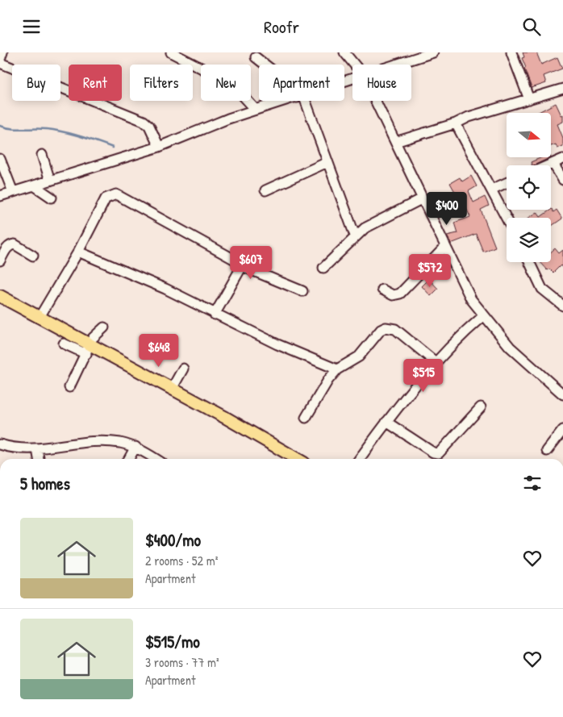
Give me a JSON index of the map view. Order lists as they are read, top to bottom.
{
  "north": "right",
  "page": {
    "header": "Roofr",
    "chip": [
      "Buy",
      "Rent",
      "Filters",
      "New",
      "Apartment",
      "House"
    ],
    "price": [
      "$400",
      "$607",
      "$572",
      "$648",
      "$515"
    ],
    "heading": "5 homes",
    "list": [
      {
        "name": "$400/mo",
        "note": "2 rooms · 52 m² · Apartment"
      },
      {
        "name": "$515/mo",
        "note": "3 rooms · 77 m² · Apartment"
      }
    ]
  }
}
